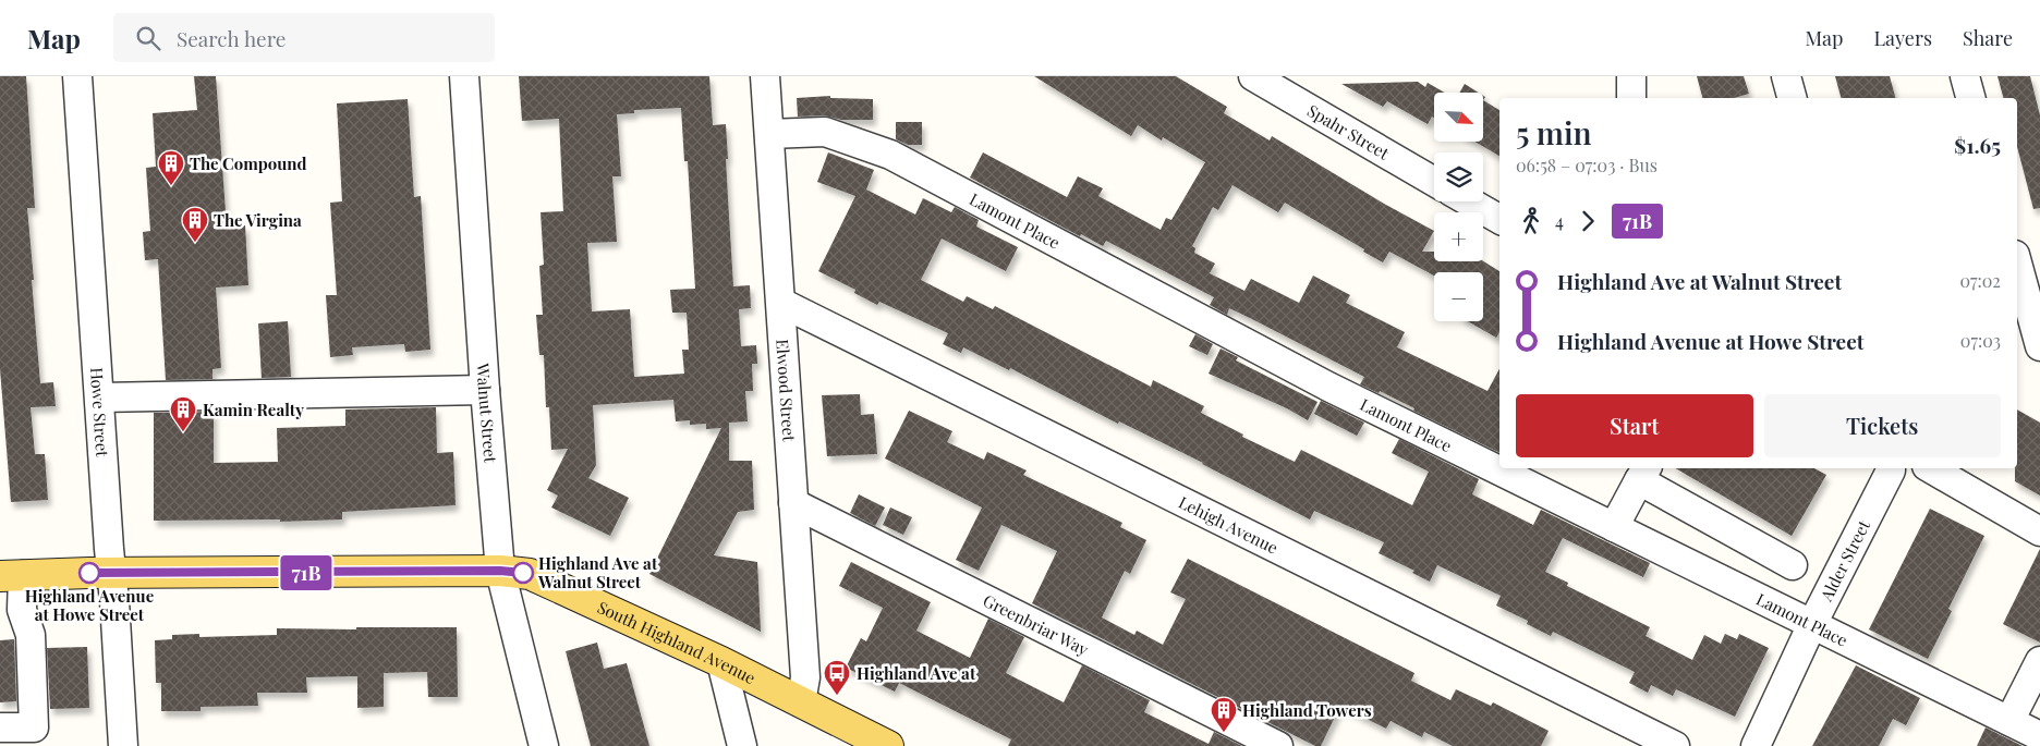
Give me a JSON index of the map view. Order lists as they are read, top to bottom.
{
  "streets": {
    "main road": ["South Highland Avenue"],
    "street": [
      "Spahr Street",
      "Lamont Place",
      "Elwood Street",
      "Howe Street",
      "Walnut Street",
      "Lehigh Avenue",
      "Alder Street",
      "Greenbriar Way"
    ]
  },
  "crossings": [
    ["Lamont Place", "Elwood Street"],
    ["Lamont Place", "Alder Street"],
    ["Elwood Street", "Lehigh Avenue"],
    ["Elwood Street", "Greenbriar Way"],
    ["Elwood Street", "South Highland Avenue"],
    ["Howe Street", "South Highland Avenue"],
    ["Walnut Street", "South Highland Avenue"]
  ],
  "places": {
    "building": [
      "The Compound",
      "The Virgina",
      "Kamin Realty",
      "Highland Towers"
    ],
    "other": ["Highland Avenue at Howe Street", "Highland Ave at Walnut Street"],
    "bus stop": ["Highland Ave at"]
  },
  "lines": ["bus line 71B"],
  "north": "bottom right",
  "page": {
    "header": "Map",
    "search": "Search here",
    "nav": ["Map", "Layers", "Share"],
    "on_map": "71B",
    "map_buttons": ["+", "−"],
    "heading": ["5 min", "06:58 – 07:03 · Bus", "$1.65"],
    "legs": ["4", "71B"],
    "list": [
      {
        "name": "Highland Ave at Walnut Street",
        "value": "07:02"
      },
      {
        "name": "Highland Avenue at Howe Street",
        "value": "07:03"
      }
    ],
    "buttons": ["Start", "Tickets"]
  }
}
